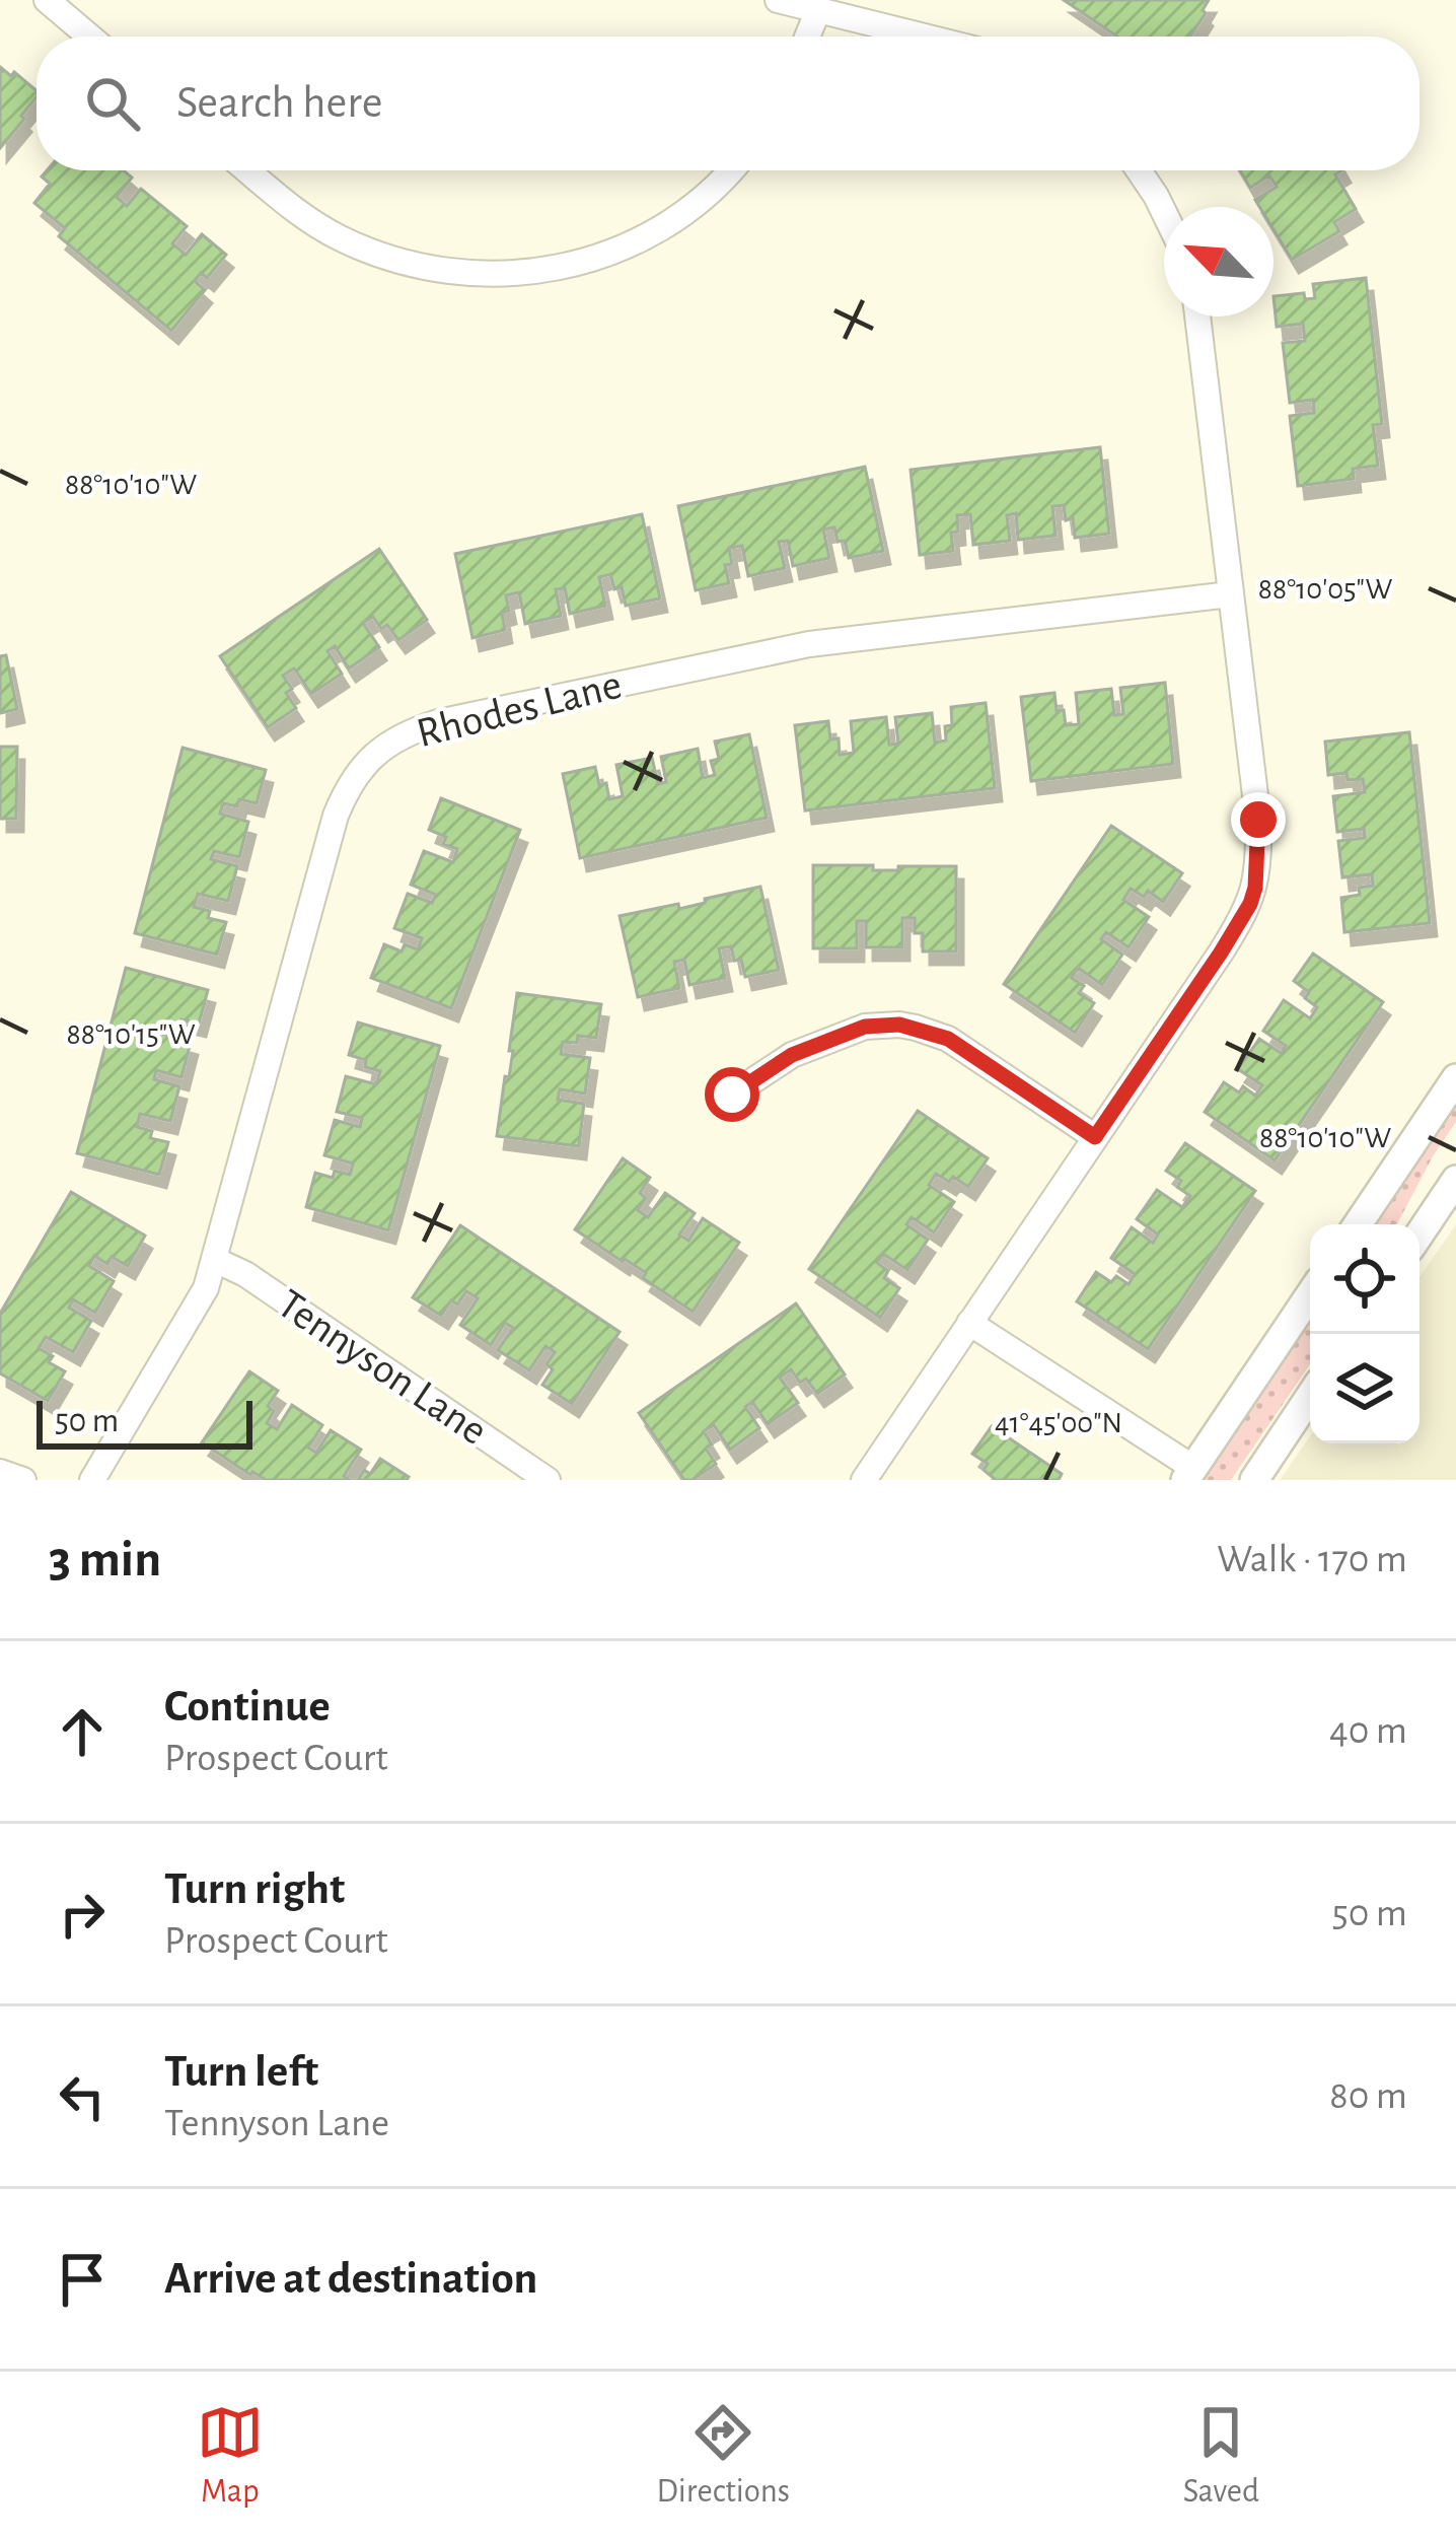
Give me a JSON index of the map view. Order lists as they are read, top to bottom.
{
  "streets": {
    "street": ["Rhodes Lane", "Tennyson Lane"]
  },
  "crossings": [
    ["Rhodes Lane", "Tennyson Lane"]
  ],
  "scale_bar": "50 m",
  "north": "top left",
  "page": {
    "search": "Search here",
    "scale": "50 m",
    "heading": ["3 min", "Walk · 170 m"],
    "list": [
      ["Continue", "Prospect Court", "40 m"],
      ["Turn right", "Prospect Court", "50 m"],
      ["Turn left", "Tennyson Lane", "80 m"],
      "Arrive at destination"
    ],
    "nav": ["Map", "Directions", "Saved"]
  },
  "coordinates": [
    "88°10'10\"W",
    "88°10'05\"W",
    "88°10'15\"W",
    "41°45'00\"N"
  ]
}
